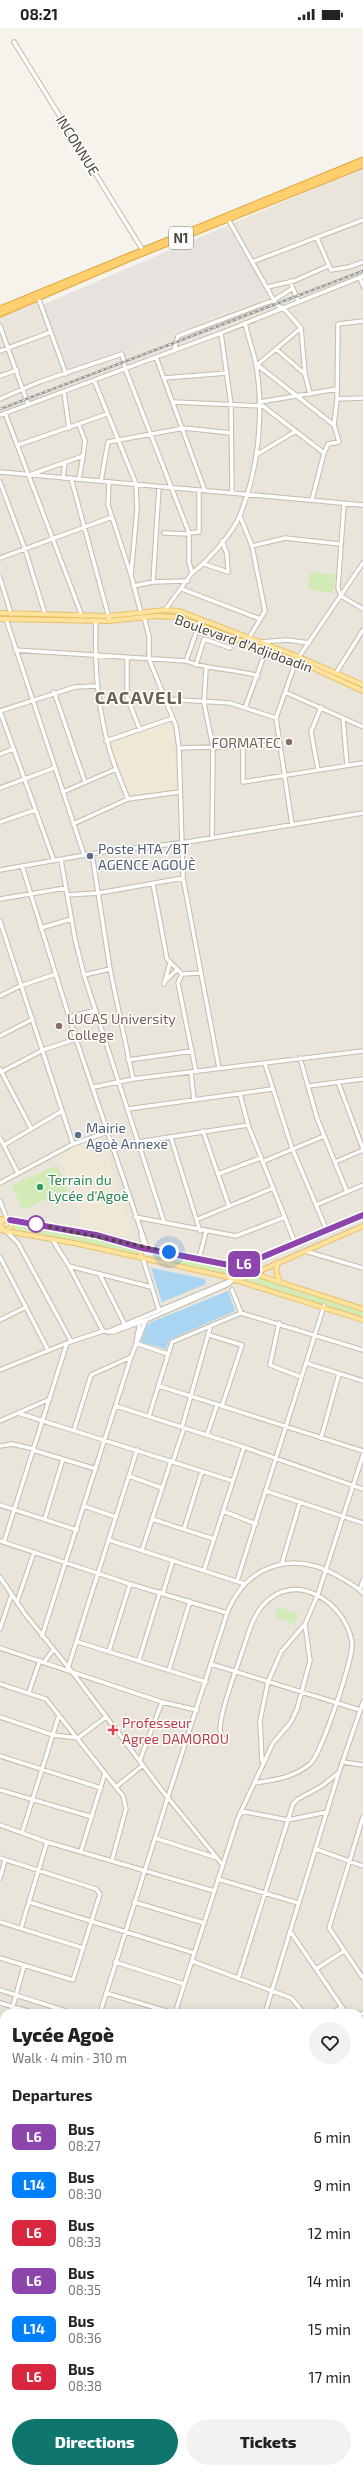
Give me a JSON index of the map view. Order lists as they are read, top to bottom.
{
  "streets": {
    "highway": ["N1"],
    "main road": ["Boulevard d'Adjidoadin"],
    "street": ["INCONNUE"]
  },
  "crossings": [
    ["INCONNUE", "N1"]
  ],
  "districts": ["CACAVELI"],
  "places": {
    "other": [
      "FORMATEC",
      "Poste HTA /BT AGENCE AGOUÈ",
      "LUCAS University College",
      "Mairie Agoè Annexe",
      "Terrain du Lycée d'Agoè"
    ],
    "health": ["Professeur Agree DAMOROU"]
  },
  "lines": ["bus line L6"],
  "page": {
    "status": "08:21",
    "on_map": "L6",
    "heading": [
      ["Lycée Agoè", "Walk · 4 min · 310 m"],
      "Departures"
    ],
    "list": [
      {
        "mark": "L6",
        "name": "Bus",
        "note": "08:27",
        "value": "6 min"
      },
      {
        "mark": "L14",
        "name": "Bus",
        "note": "08:30",
        "value": "9 min"
      },
      {
        "mark": "L6",
        "name": "Bus",
        "note": "08:33",
        "value": "12 min"
      },
      {
        "mark": "L6",
        "name": "Bus",
        "note": "08:35",
        "value": "14 min"
      },
      {
        "mark": "L14",
        "name": "Bus",
        "note": "08:36",
        "value": "15 min"
      },
      {
        "mark": "L6",
        "name": "Bus",
        "note": "08:38",
        "value": "17 min"
      }
    ],
    "buttons": ["Directions", "Tickets"]
  }
}
